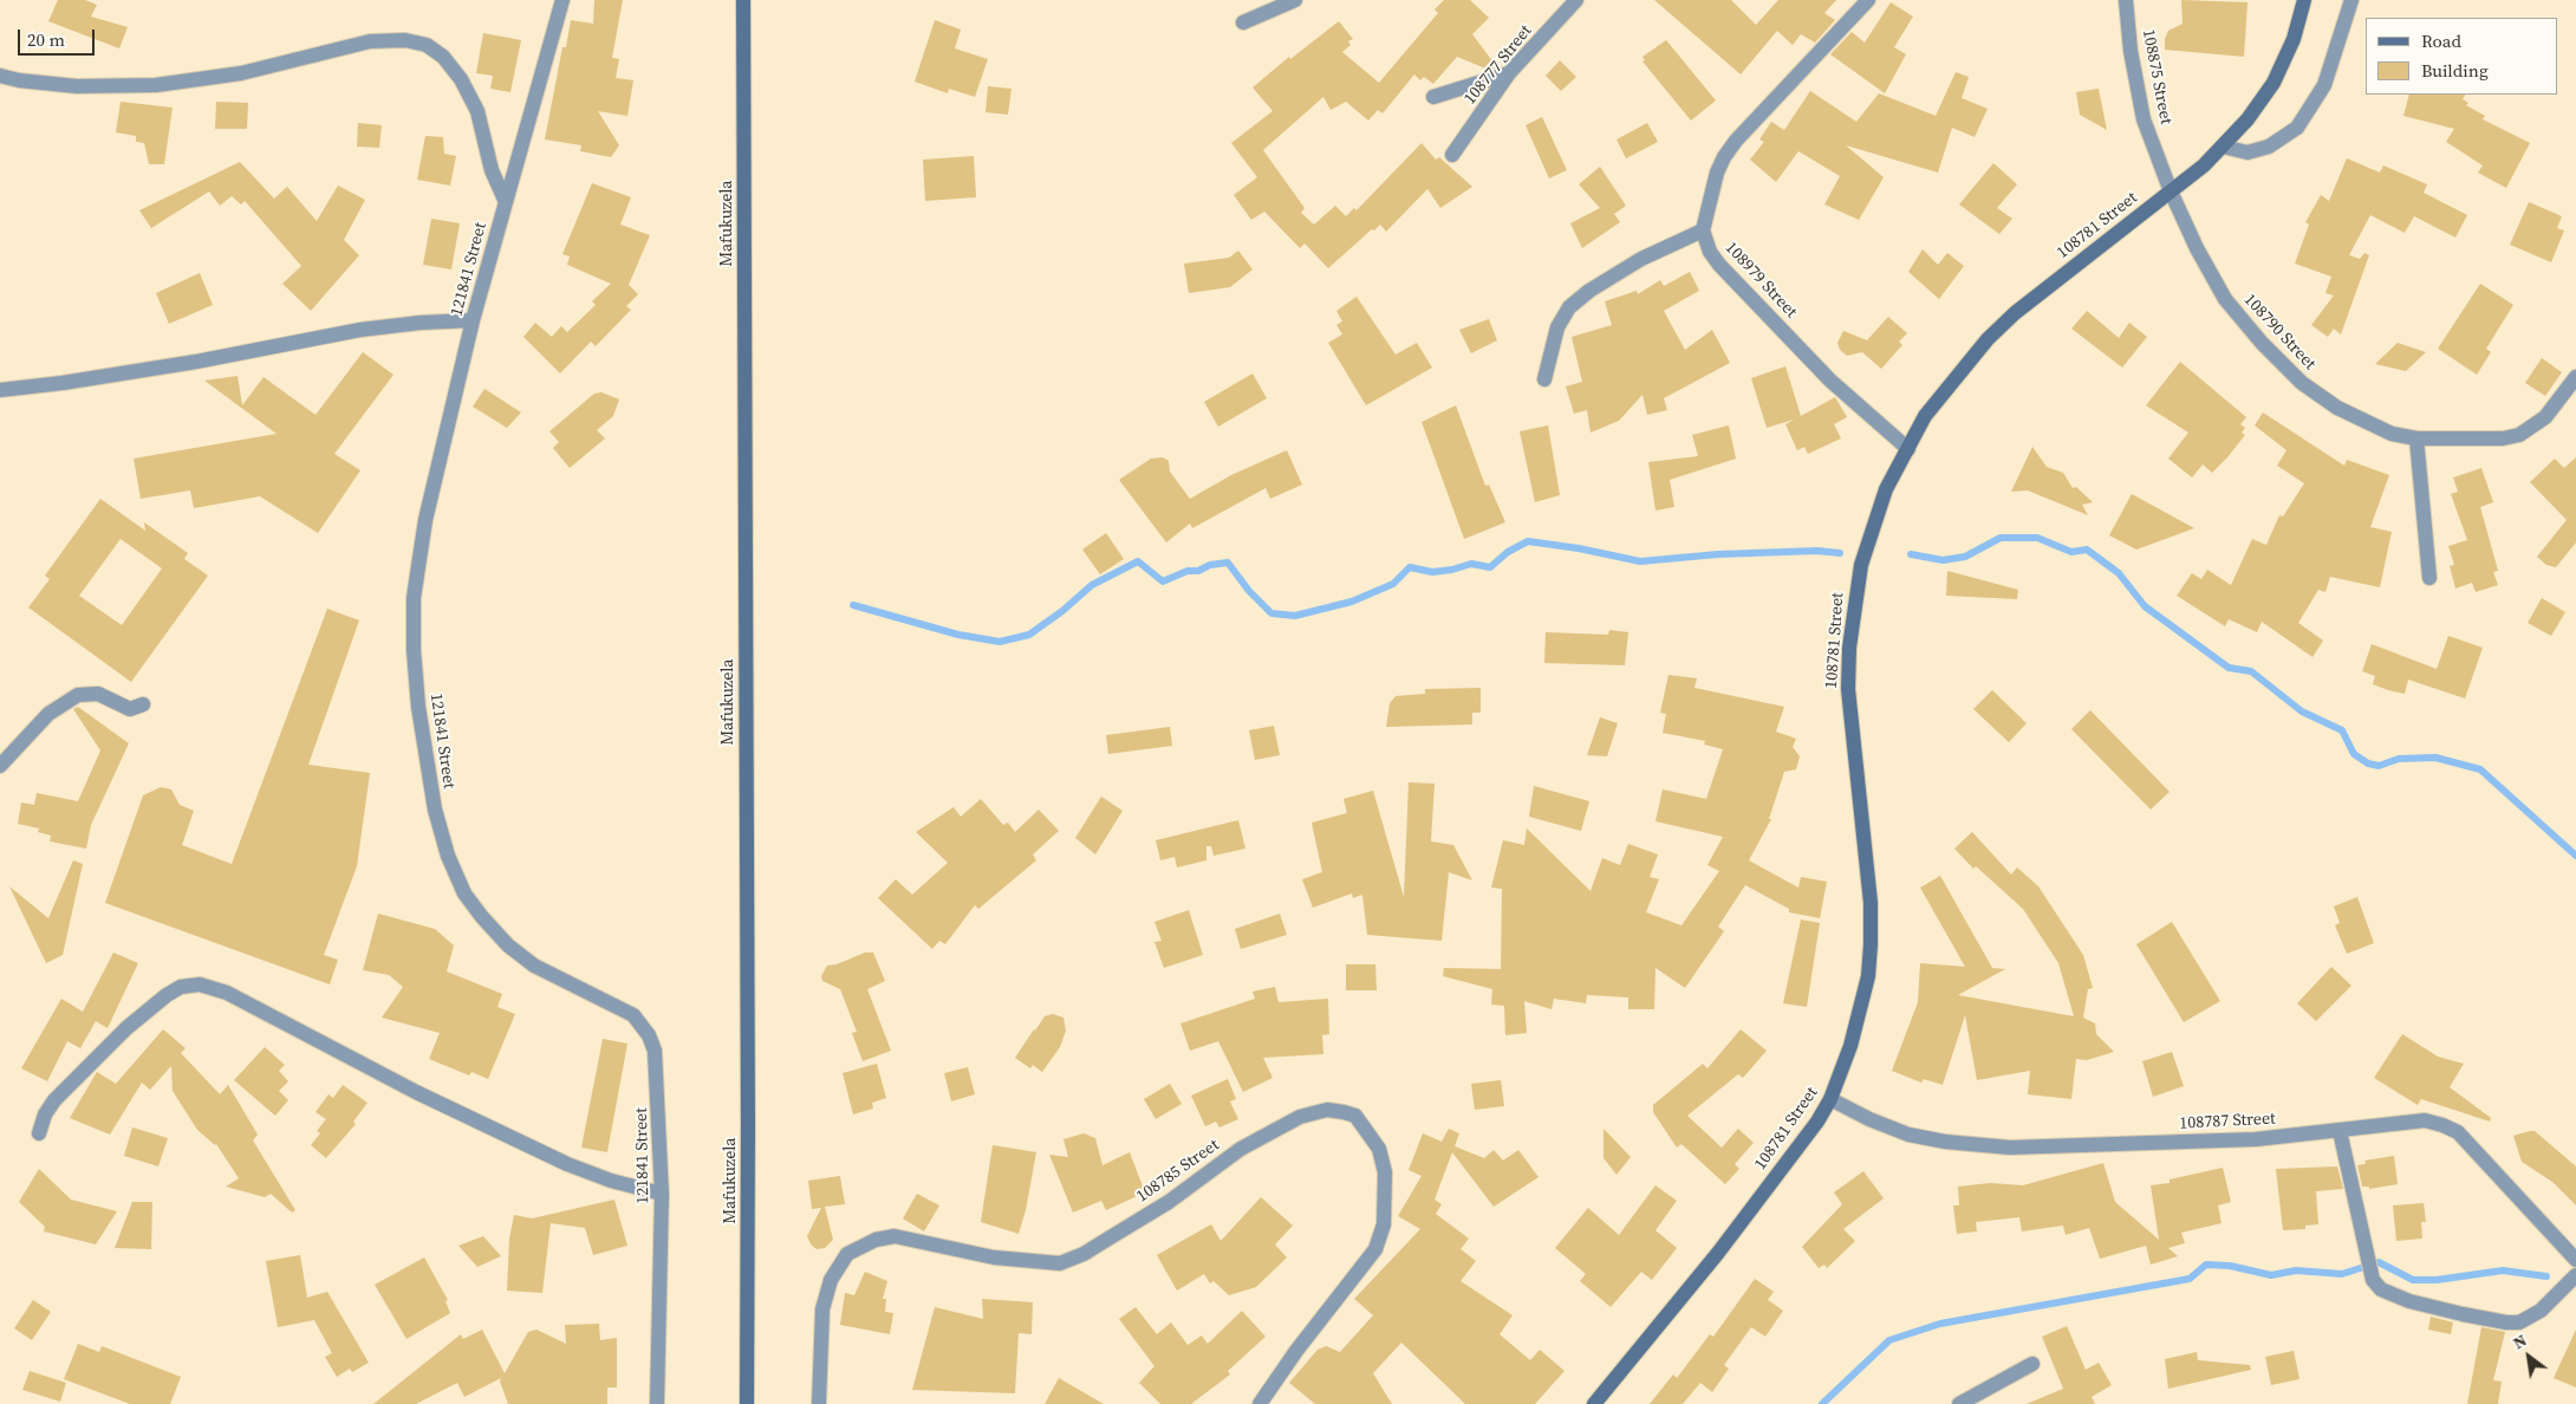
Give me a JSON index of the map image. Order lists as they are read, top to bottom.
{
  "streets": {
    "street": [
      "108777 Street",
      "108875 Street",
      "Mafukuzela",
      "108781 Street",
      "121841 Street",
      "108979 Street",
      "108790 Street",
      "108787 Street",
      "108785 Street"
    ]
  },
  "crossings": [
    ["108875 Street", "108781 Street"],
    ["108875 Street", "108790 Street"],
    ["108781 Street", "108979 Street"],
    ["108781 Street", "108790 Street"],
    ["108781 Street", "108787 Street"]
  ],
  "legend": ["Road", "Building"],
  "scale_bar": "20 m",
  "north": "top left"
}
